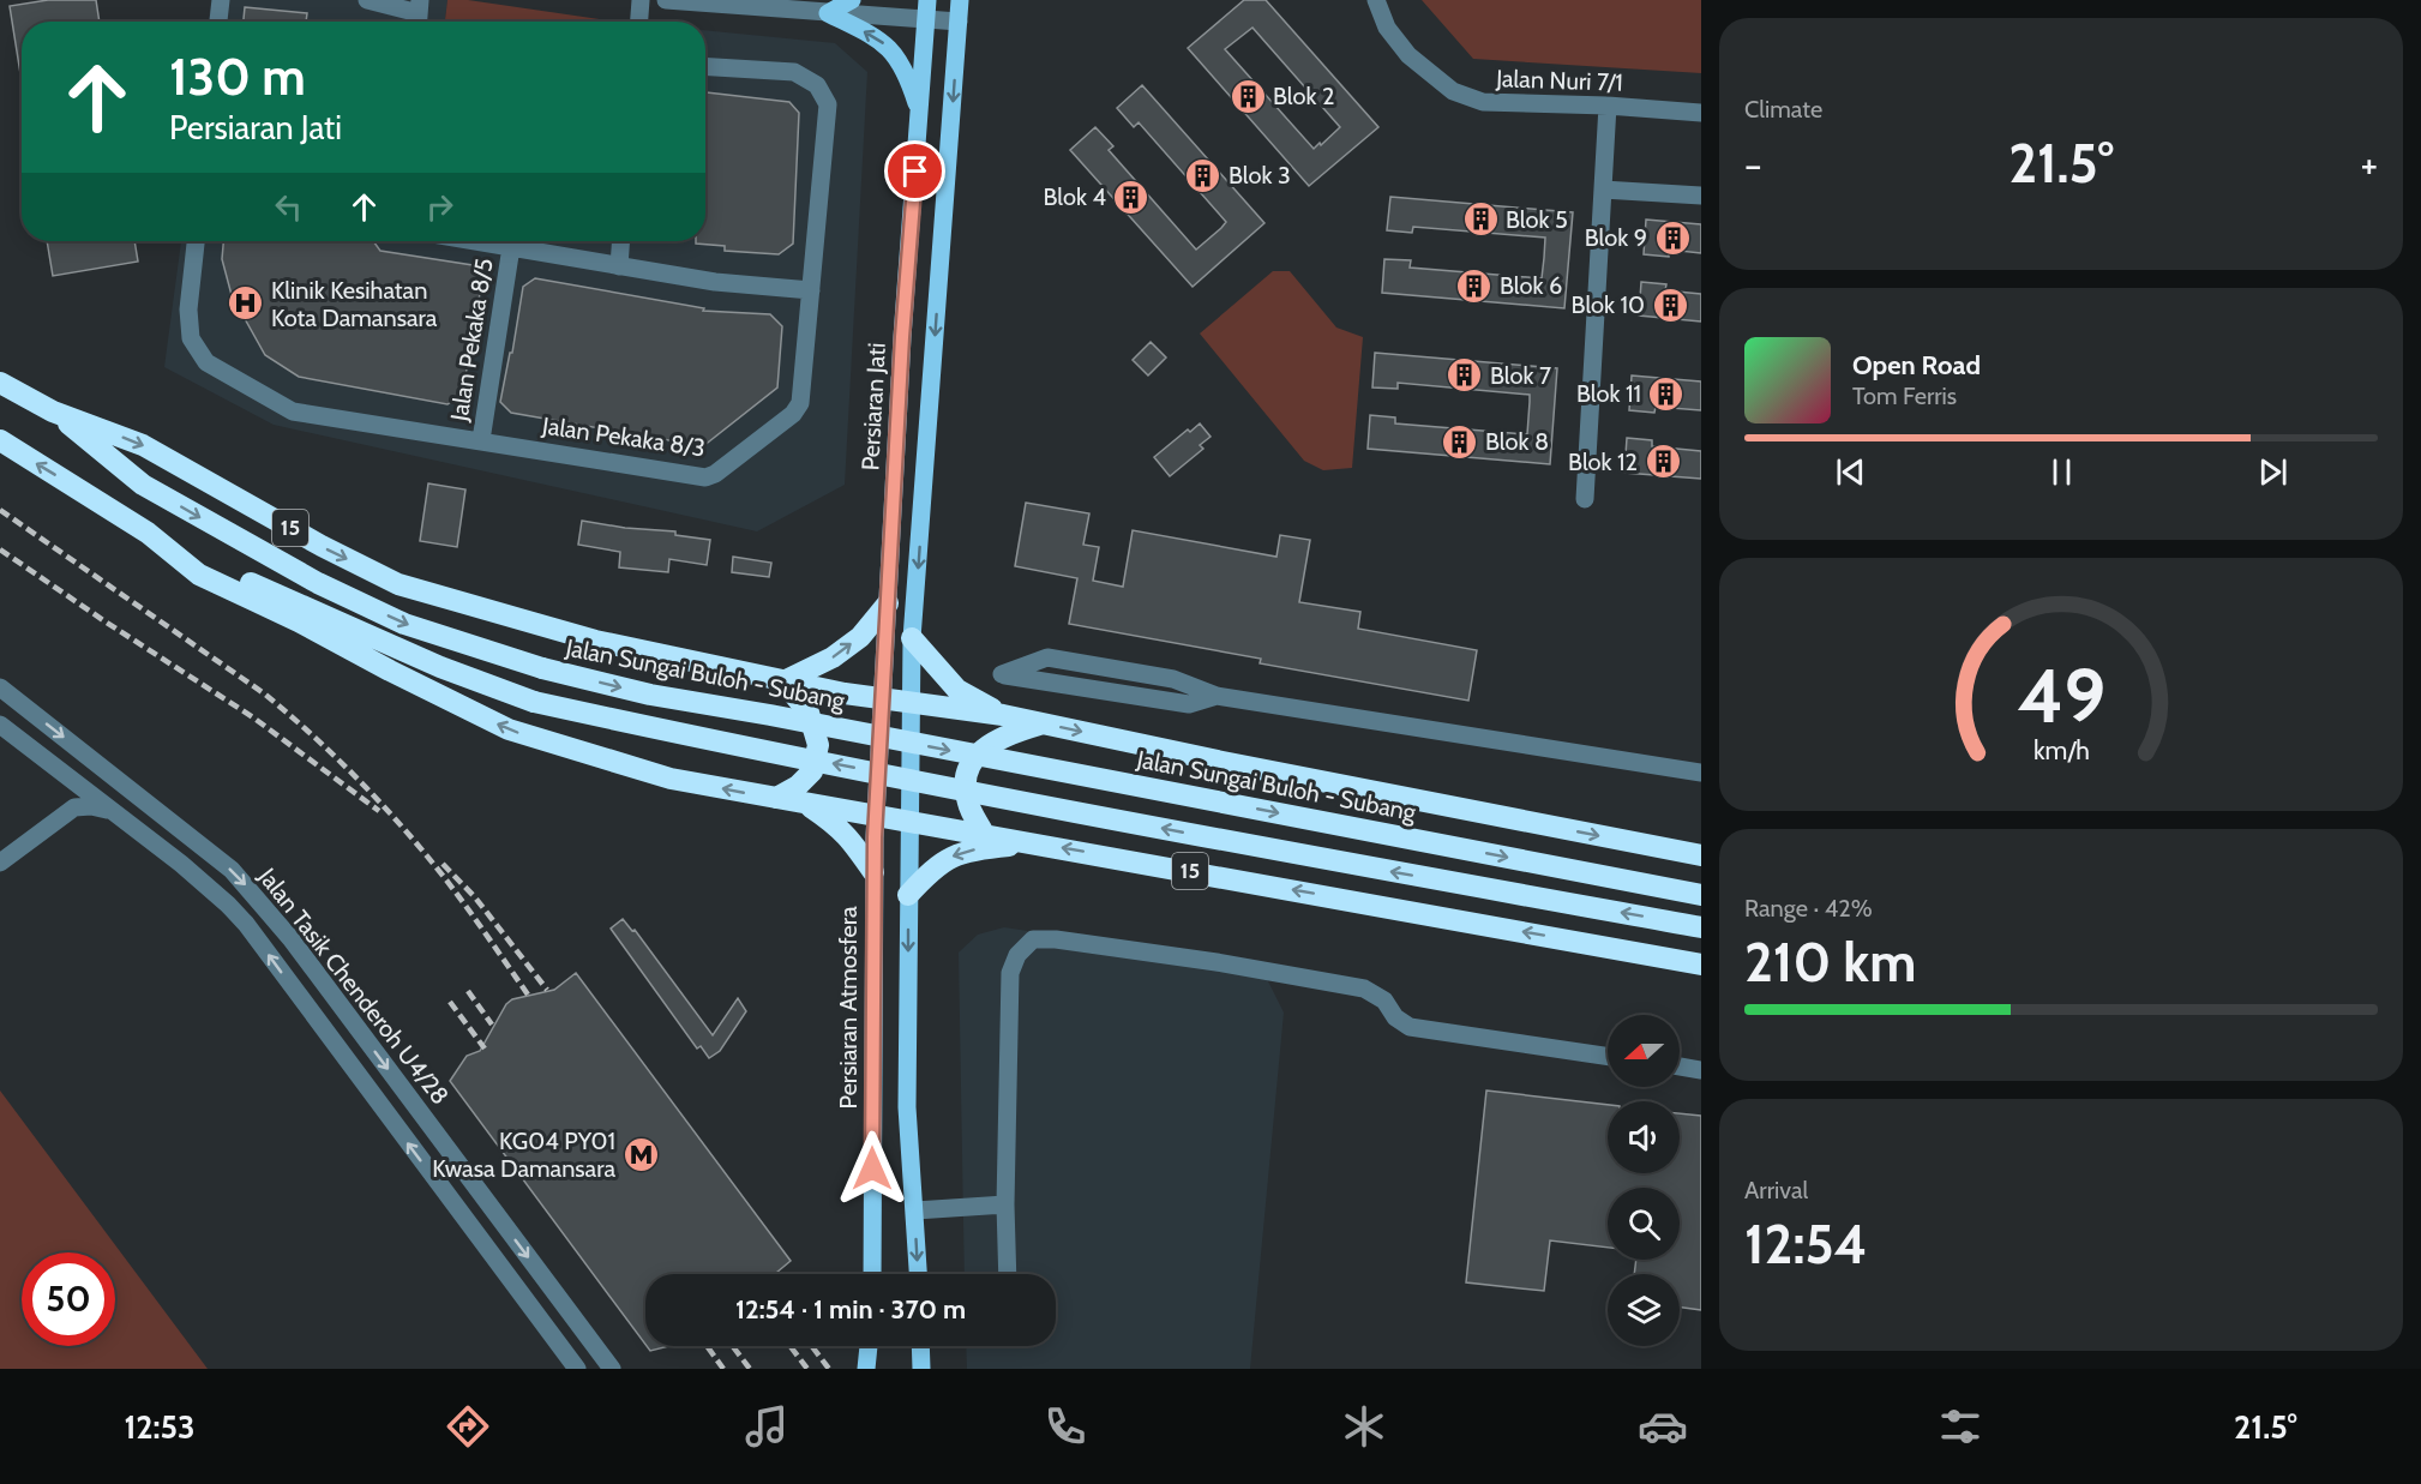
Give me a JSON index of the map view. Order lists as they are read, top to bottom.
{
  "streets": {
    "highway": ["15", "Jalan Sungai Buloh - Subang"],
    "main road": ["Persiaran Jati", "Persiaran Atmosfera"],
    "street": [
      "Jalan Nuri 7/1",
      "Jalan Pekaka 8/5",
      "Jalan Pekaka 8/3",
      "Jalan Tasik Chenderoh U4/28"
    ]
  },
  "crossings": [
    ["Jalan Pekaka 8/5", "Jalan Pekaka 8/3"],
    ["Persiaran Jati", "15"],
    ["Persiaran Jati", "Jalan Sungai Buloh - Subang"],
    ["Persiaran Jati", "Persiaran Atmosfera"],
    ["15", "Persiaran Atmosfera"]
  ],
  "places": {
    "building": [
      "Blok 2",
      "Blok 3",
      "Blok 4",
      "Blok 5",
      "Blok 9",
      "Blok 6",
      "Blok 10",
      "Blok 7",
      "Blok 11",
      "Blok 8",
      "Blok 12"
    ],
    "hospital": ["Klinik Kesihatan Kota Damansara"],
    "metro station": ["KG04 PY01 Kwasa Damansara"]
  },
  "north": "left",
  "page": {
    "tile": [
      "Climate",
      ["Range · 42%", "210 km"],
      ["Arrival", "12:54"]
    ],
    "turn": ["130 m", "Persiaran Jati"],
    "heat": ["−", "21.5°", "+"],
    "song": ["Open Road", "Tom Ferris"],
    "limit": "50",
    "trip": "12:54 · 1 min · 370 m",
    "tabs": ["12:53", "21.5°"],
    "gauge": ["49", "km/h"]
  }
}
